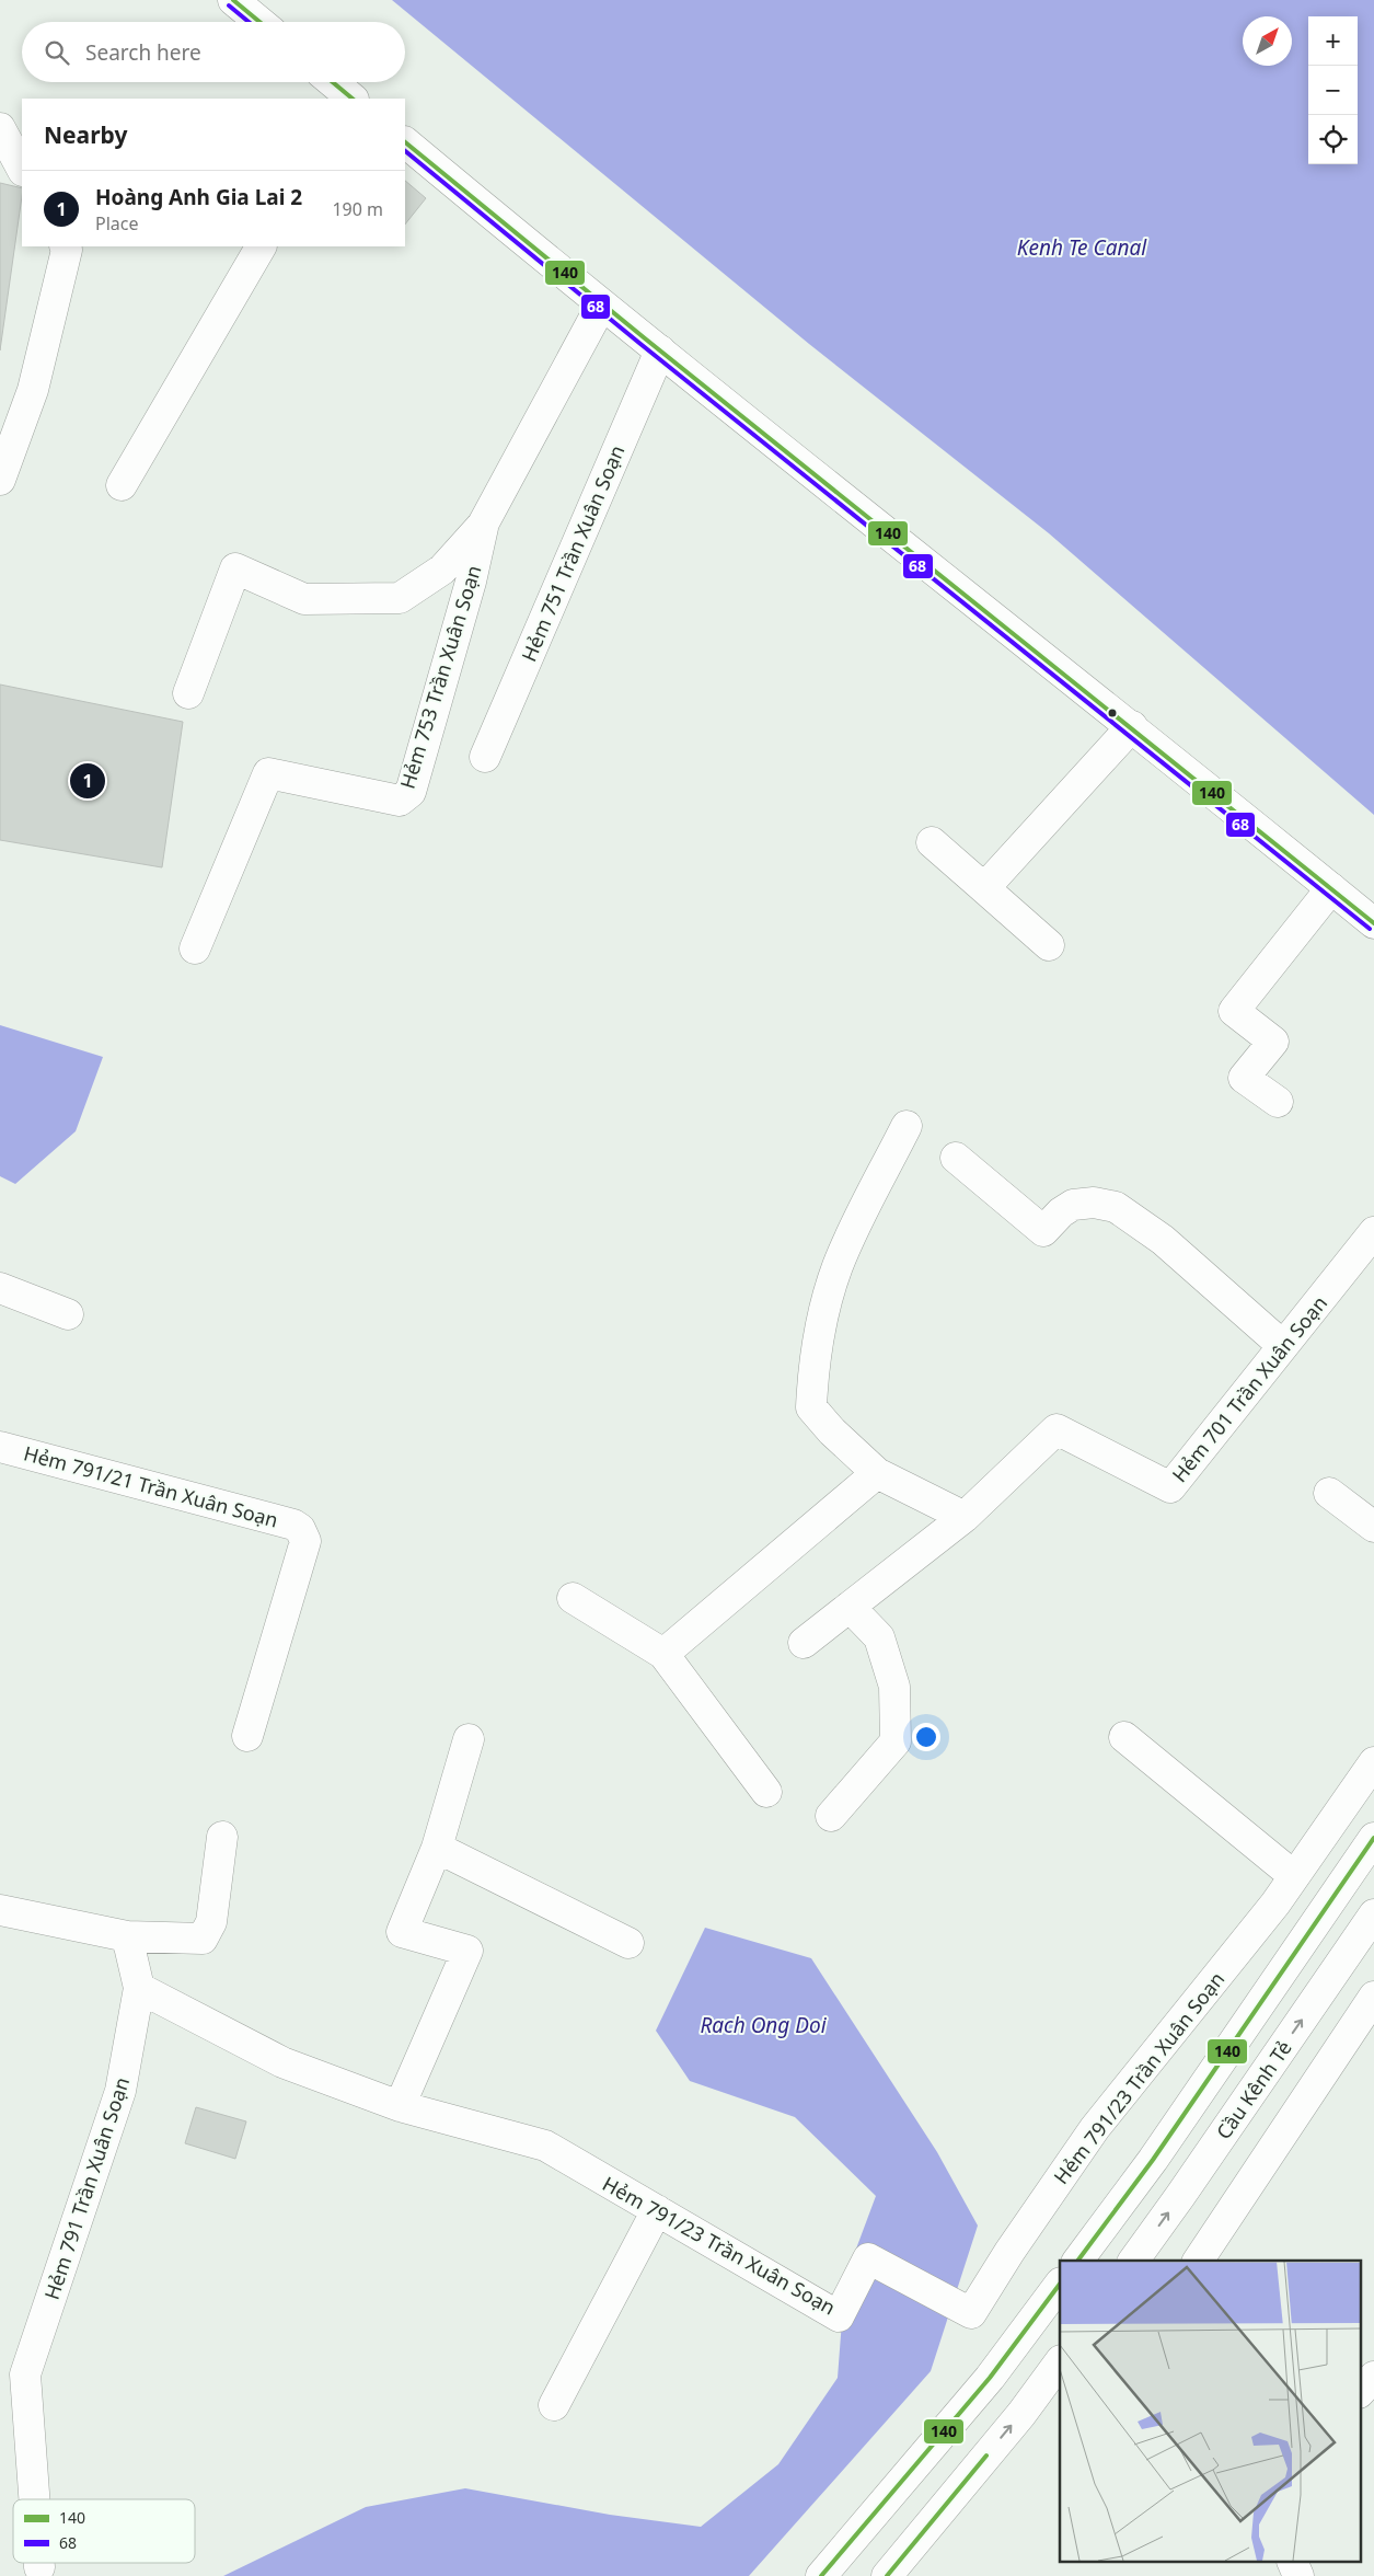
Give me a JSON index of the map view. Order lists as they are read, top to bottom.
{
  "streets": {
    "street": [
      "Hẻm 751 Trần Xuân Soạn",
      "Hẻm 753 Trần Xuân Soạn",
      "Hẻm 701 Trần Xuân Soạn",
      "Hẻm 791/21 Trần Xuân Soạn",
      "Hẻm 791/23 Trần Xuân Soạn",
      "Cầu Kênh Tẻ",
      "Hẻm 791 Trần Xuân Soạn"
    ]
  },
  "crossings": [
    ["Hẻm 791/23 Trần Xuân Soạn", "Hẻm 791 Trần Xuân Soạn"]
  ],
  "water": ["Kenh Te Canal", "Rach Ong Doi"],
  "lines": ["transit line 140", "transit line 68"],
  "legend": ["140", "68"],
  "north": "top right",
  "page": {
    "map_buttons": ["+", "−"],
    "search": "Search here",
    "heading": "Nearby",
    "list": [
      {
        "mark": "1",
        "name": "Hoàng Anh Gia Lai 2",
        "note": "Place",
        "value": "190 m"
      }
    ],
    "pins": "1"
  }
}
